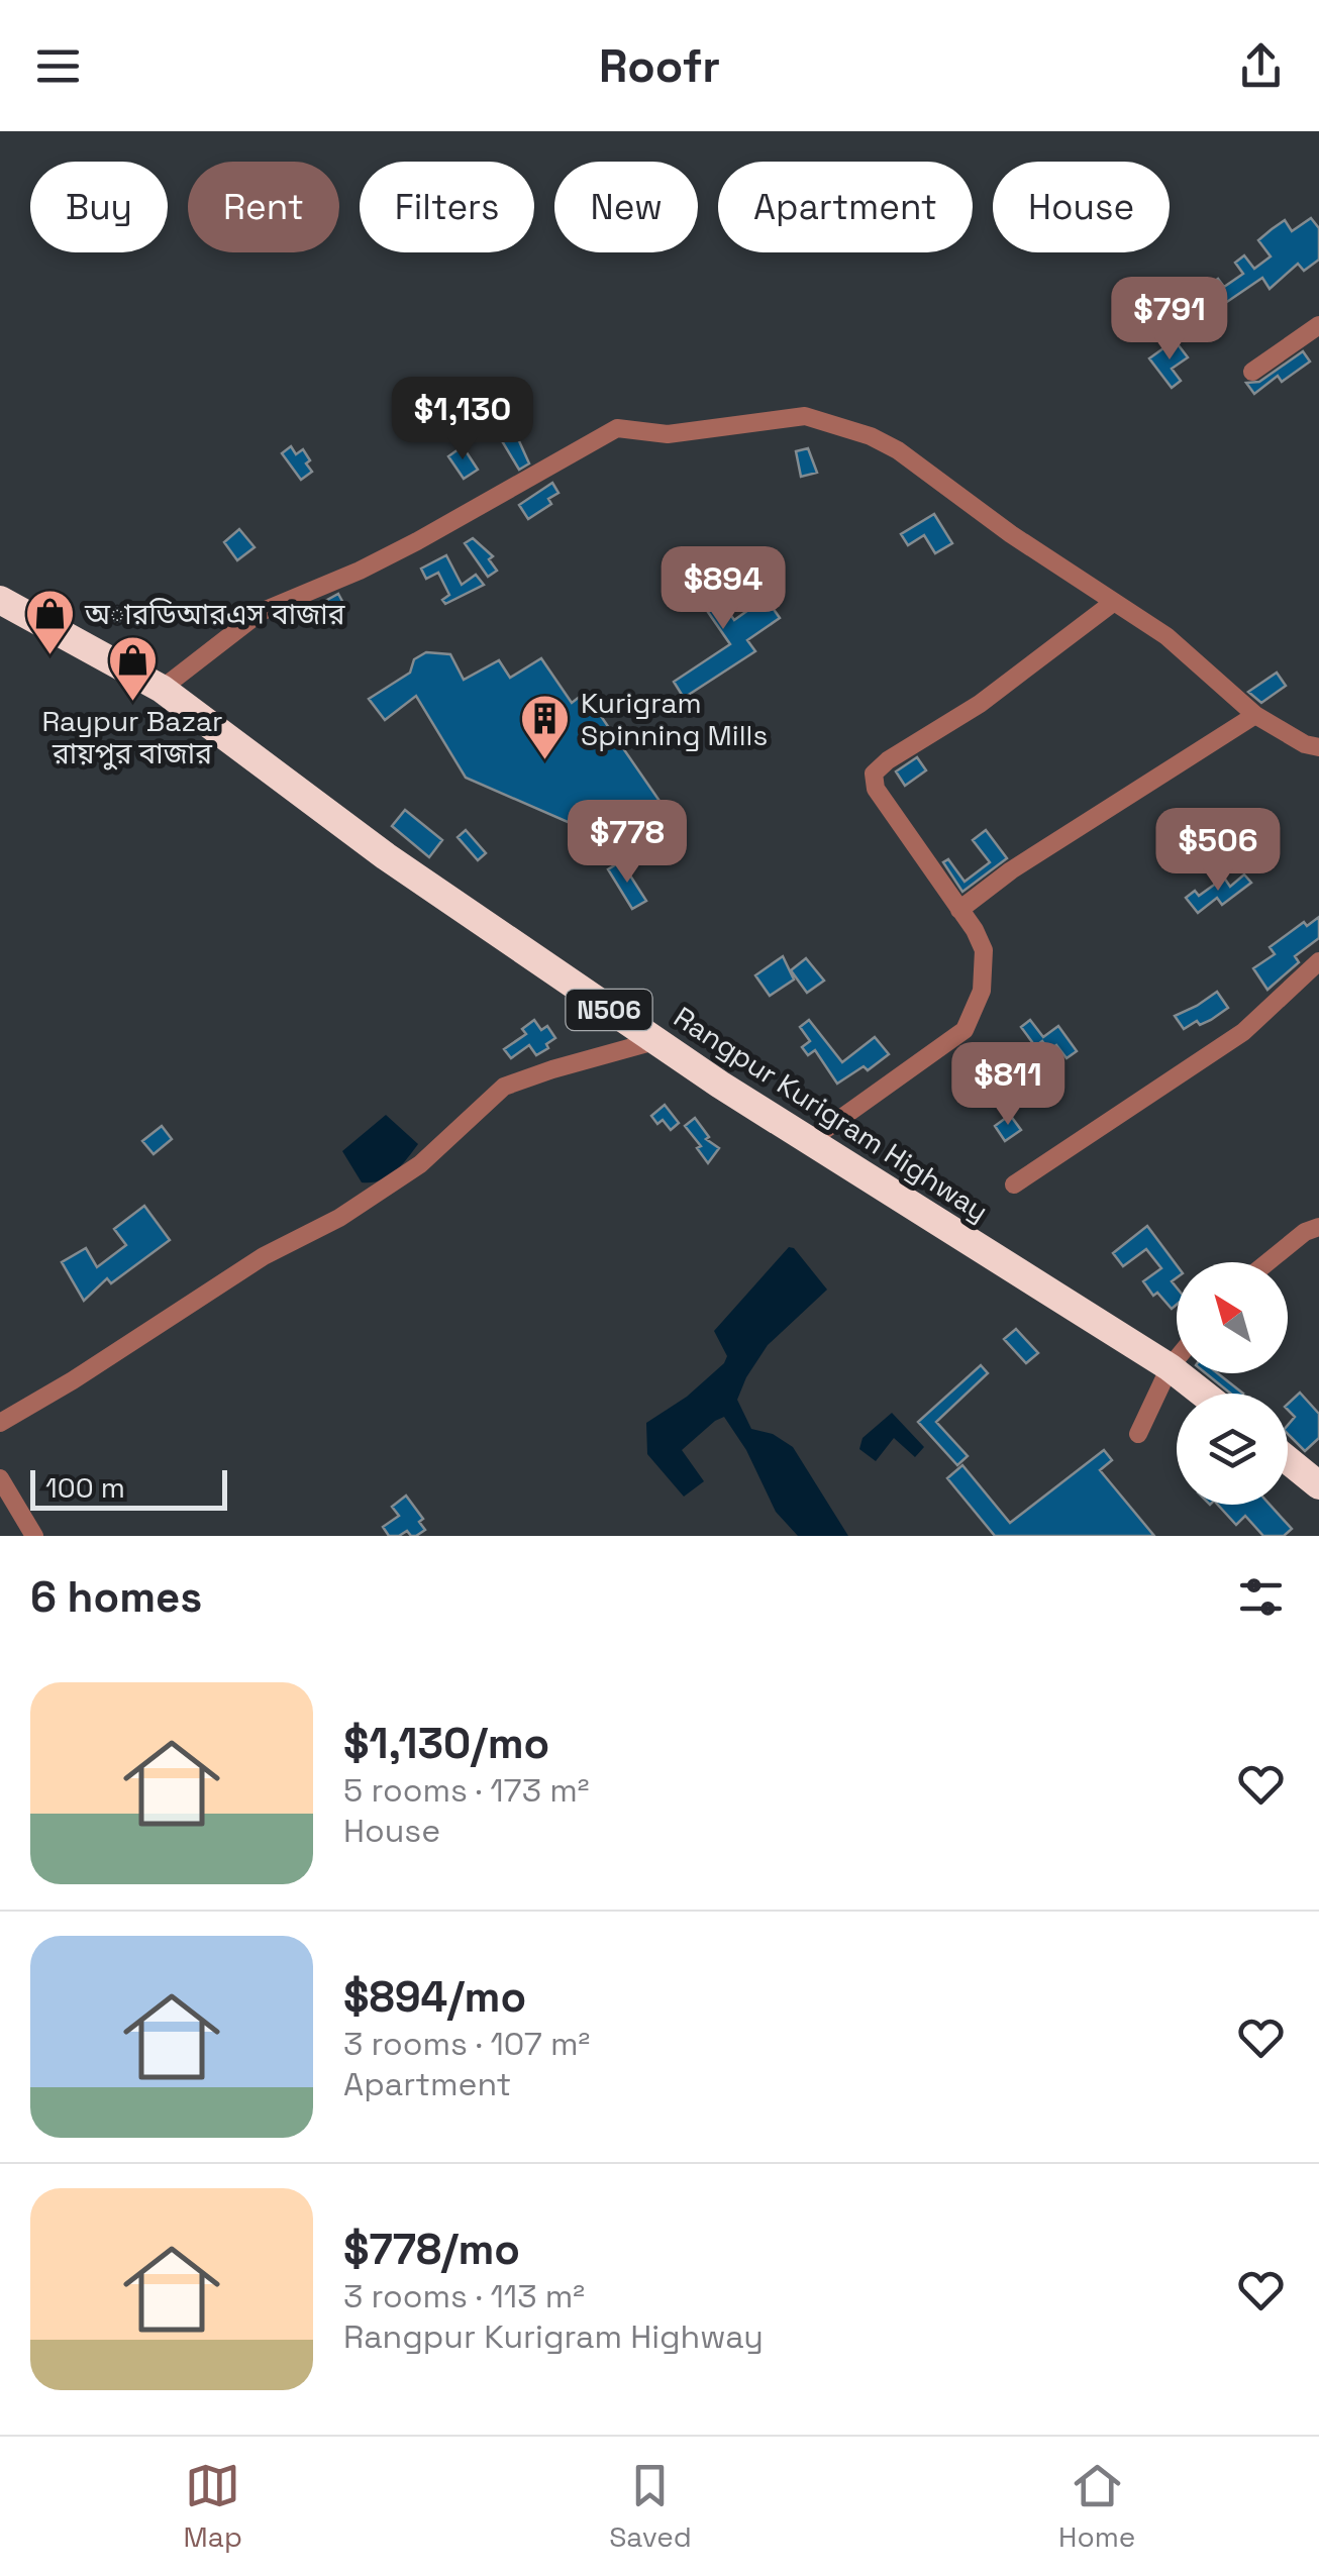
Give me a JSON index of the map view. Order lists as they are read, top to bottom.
{
  "streets": {
    "highway": ["N506", "Rangpur Kurigram Highway"]
  },
  "places": {
    "shop": ["অারডিআরএস বাজার", "Raypur Bazar রায়পুর বাজার"],
    "building": ["Kurigram Spinning Mills"]
  },
  "scale_bar": "100 m",
  "north": "top left",
  "page": {
    "header": "Roofr",
    "chip": [
      "Buy",
      "Rent",
      "Filters",
      "New",
      "Apartment",
      "House"
    ],
    "price": [
      "$791",
      "$1,130",
      "$894",
      "$778",
      "$506",
      "$811"
    ],
    "scale": "100 m",
    "heading": "6 homes",
    "list": [
      {
        "name": "$1,130/mo",
        "note": "5 rooms · 173 m² · House"
      },
      {
        "name": "$894/mo",
        "note": "3 rooms · 107 m² · Apartment"
      },
      {
        "name": "$778/mo",
        "note": "3 rooms · 113 m² · Rangpur Kurigram Highway"
      }
    ],
    "tabs": ["Map", "Saved", "Home"]
  }
}
